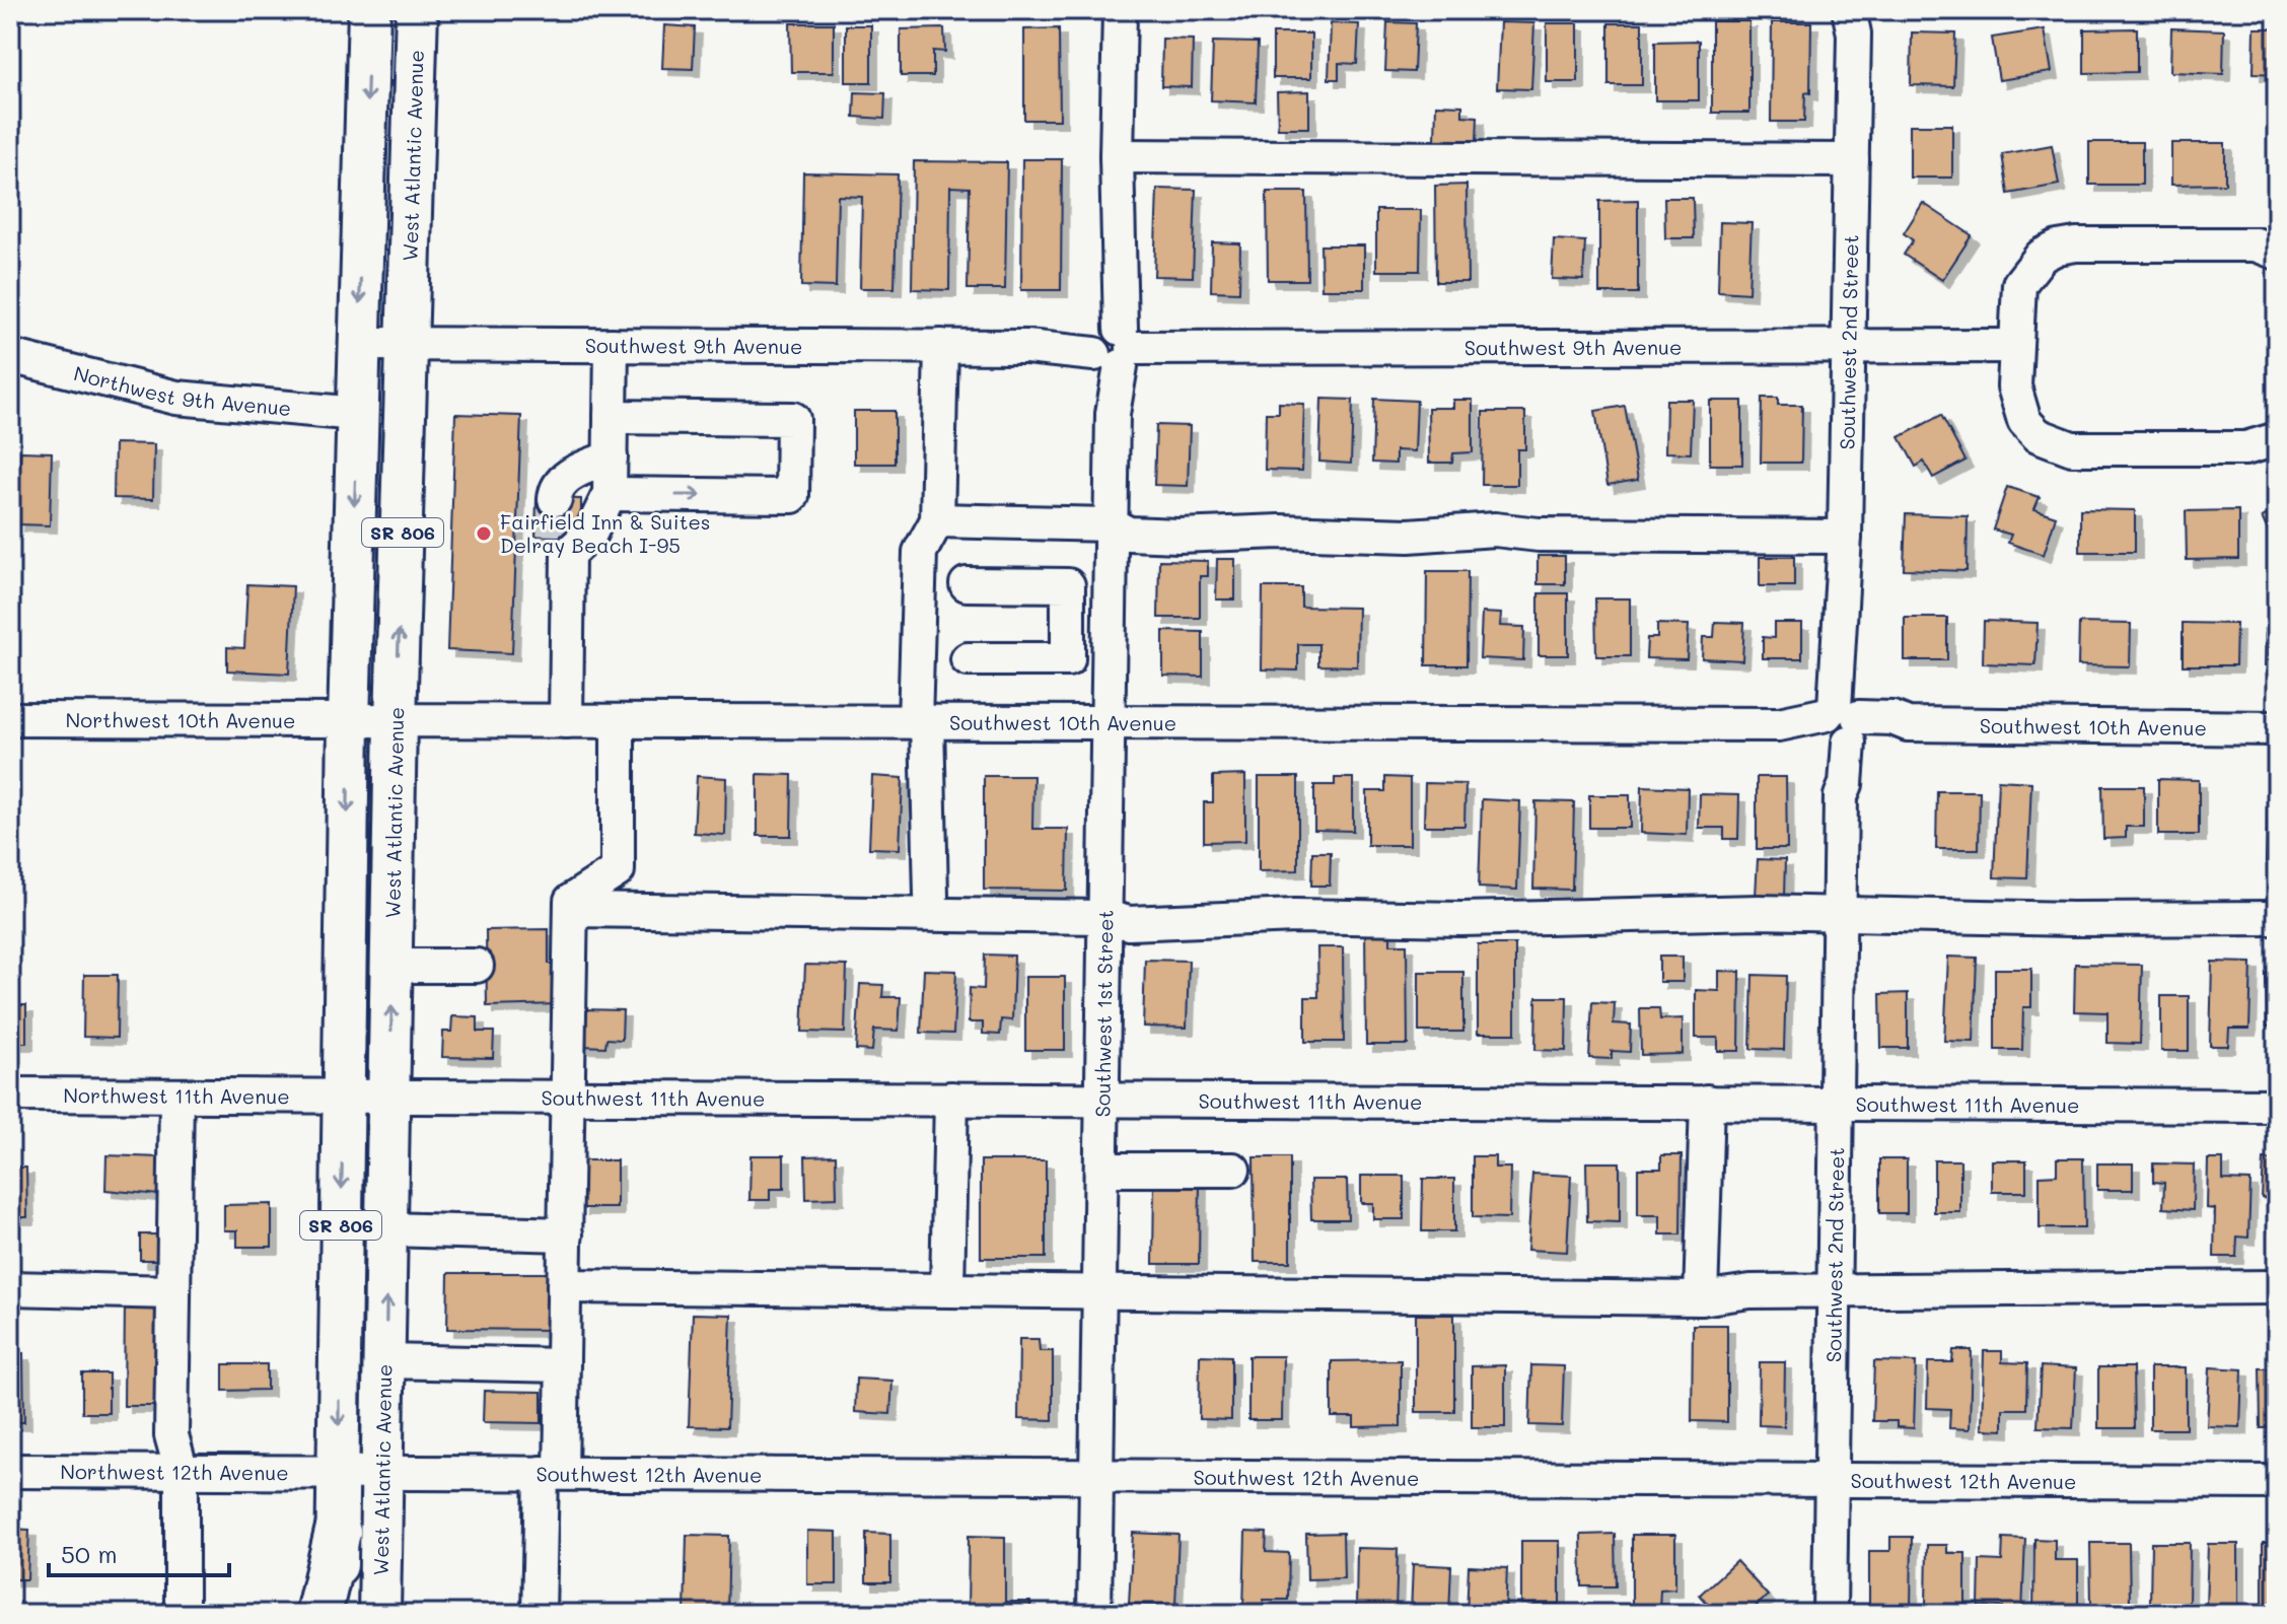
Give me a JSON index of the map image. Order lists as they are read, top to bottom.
{
  "streets": {
    "main road": ["West Atlantic Avenue", "SR 806"],
    "street": [
      "Southwest 2nd Street",
      "Southwest 9th Avenue",
      "Northwest 9th Avenue",
      "Northwest 10th Avenue",
      "Southwest 10th Avenue",
      "Southwest 1st Street",
      "Northwest 11th Avenue",
      "Southwest 11th Avenue",
      "Northwest 12th Avenue",
      "Southwest 12th Avenue"
    ]
  },
  "crossings": [
    ["West Atlantic Avenue", "Southwest 9th Avenue"],
    ["West Atlantic Avenue", "Southwest 10th Avenue"],
    ["West Atlantic Avenue", "Southwest 11th Avenue"],
    ["West Atlantic Avenue", "Southwest 12th Avenue"],
    ["Southwest 2nd Street", "Southwest 9th Avenue"],
    ["Southwest 2nd Street", "Southwest 10th Avenue"],
    ["Southwest 2nd Street", "Southwest 11th Avenue"],
    ["Southwest 2nd Street", "Southwest 12th Avenue"],
    ["Southwest 9th Avenue", "SR 806"],
    ["Southwest 9th Avenue", "Southwest 1st Street"],
    ["Northwest 9th Avenue", "SR 806"],
    ["SR 806", "Northwest 10th Avenue"],
    ["SR 806", "Southwest 10th Avenue"],
    ["SR 806", "Northwest 11th Avenue"],
    ["SR 806", "Southwest 11th Avenue"],
    ["SR 806", "Northwest 12th Avenue"],
    ["SR 806", "Southwest 12th Avenue"],
    ["Northwest 10th Avenue", "Southwest 10th Avenue"],
    ["Southwest 10th Avenue", "Southwest 1st Street"],
    ["Southwest 1st Street", "Southwest 11th Avenue"],
    ["Southwest 1st Street", "Southwest 12th Avenue"],
    ["Northwest 11th Avenue", "Southwest 11th Avenue"],
    ["Northwest 12th Avenue", "Southwest 12th Avenue"]
  ],
  "places": ["Fairfield Inn & Suites Delray Beach I-95"],
  "scale_bar": "50 m"
}
